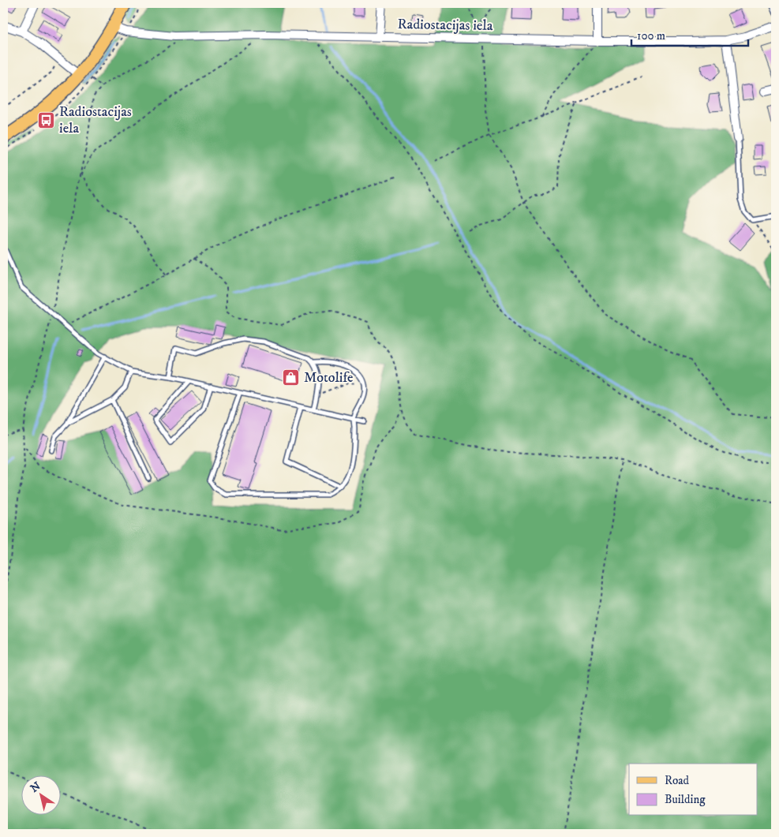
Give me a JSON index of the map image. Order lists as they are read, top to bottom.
{
  "streets": {
    "street": ["Radiostacijas iela"]
  },
  "places": {
    "bus stop": ["Radiostacijas iela"],
    "shop": ["Motolife"]
  },
  "legend": ["Road", "Building"],
  "scale_bar": "100 m",
  "north": "top left"
}
